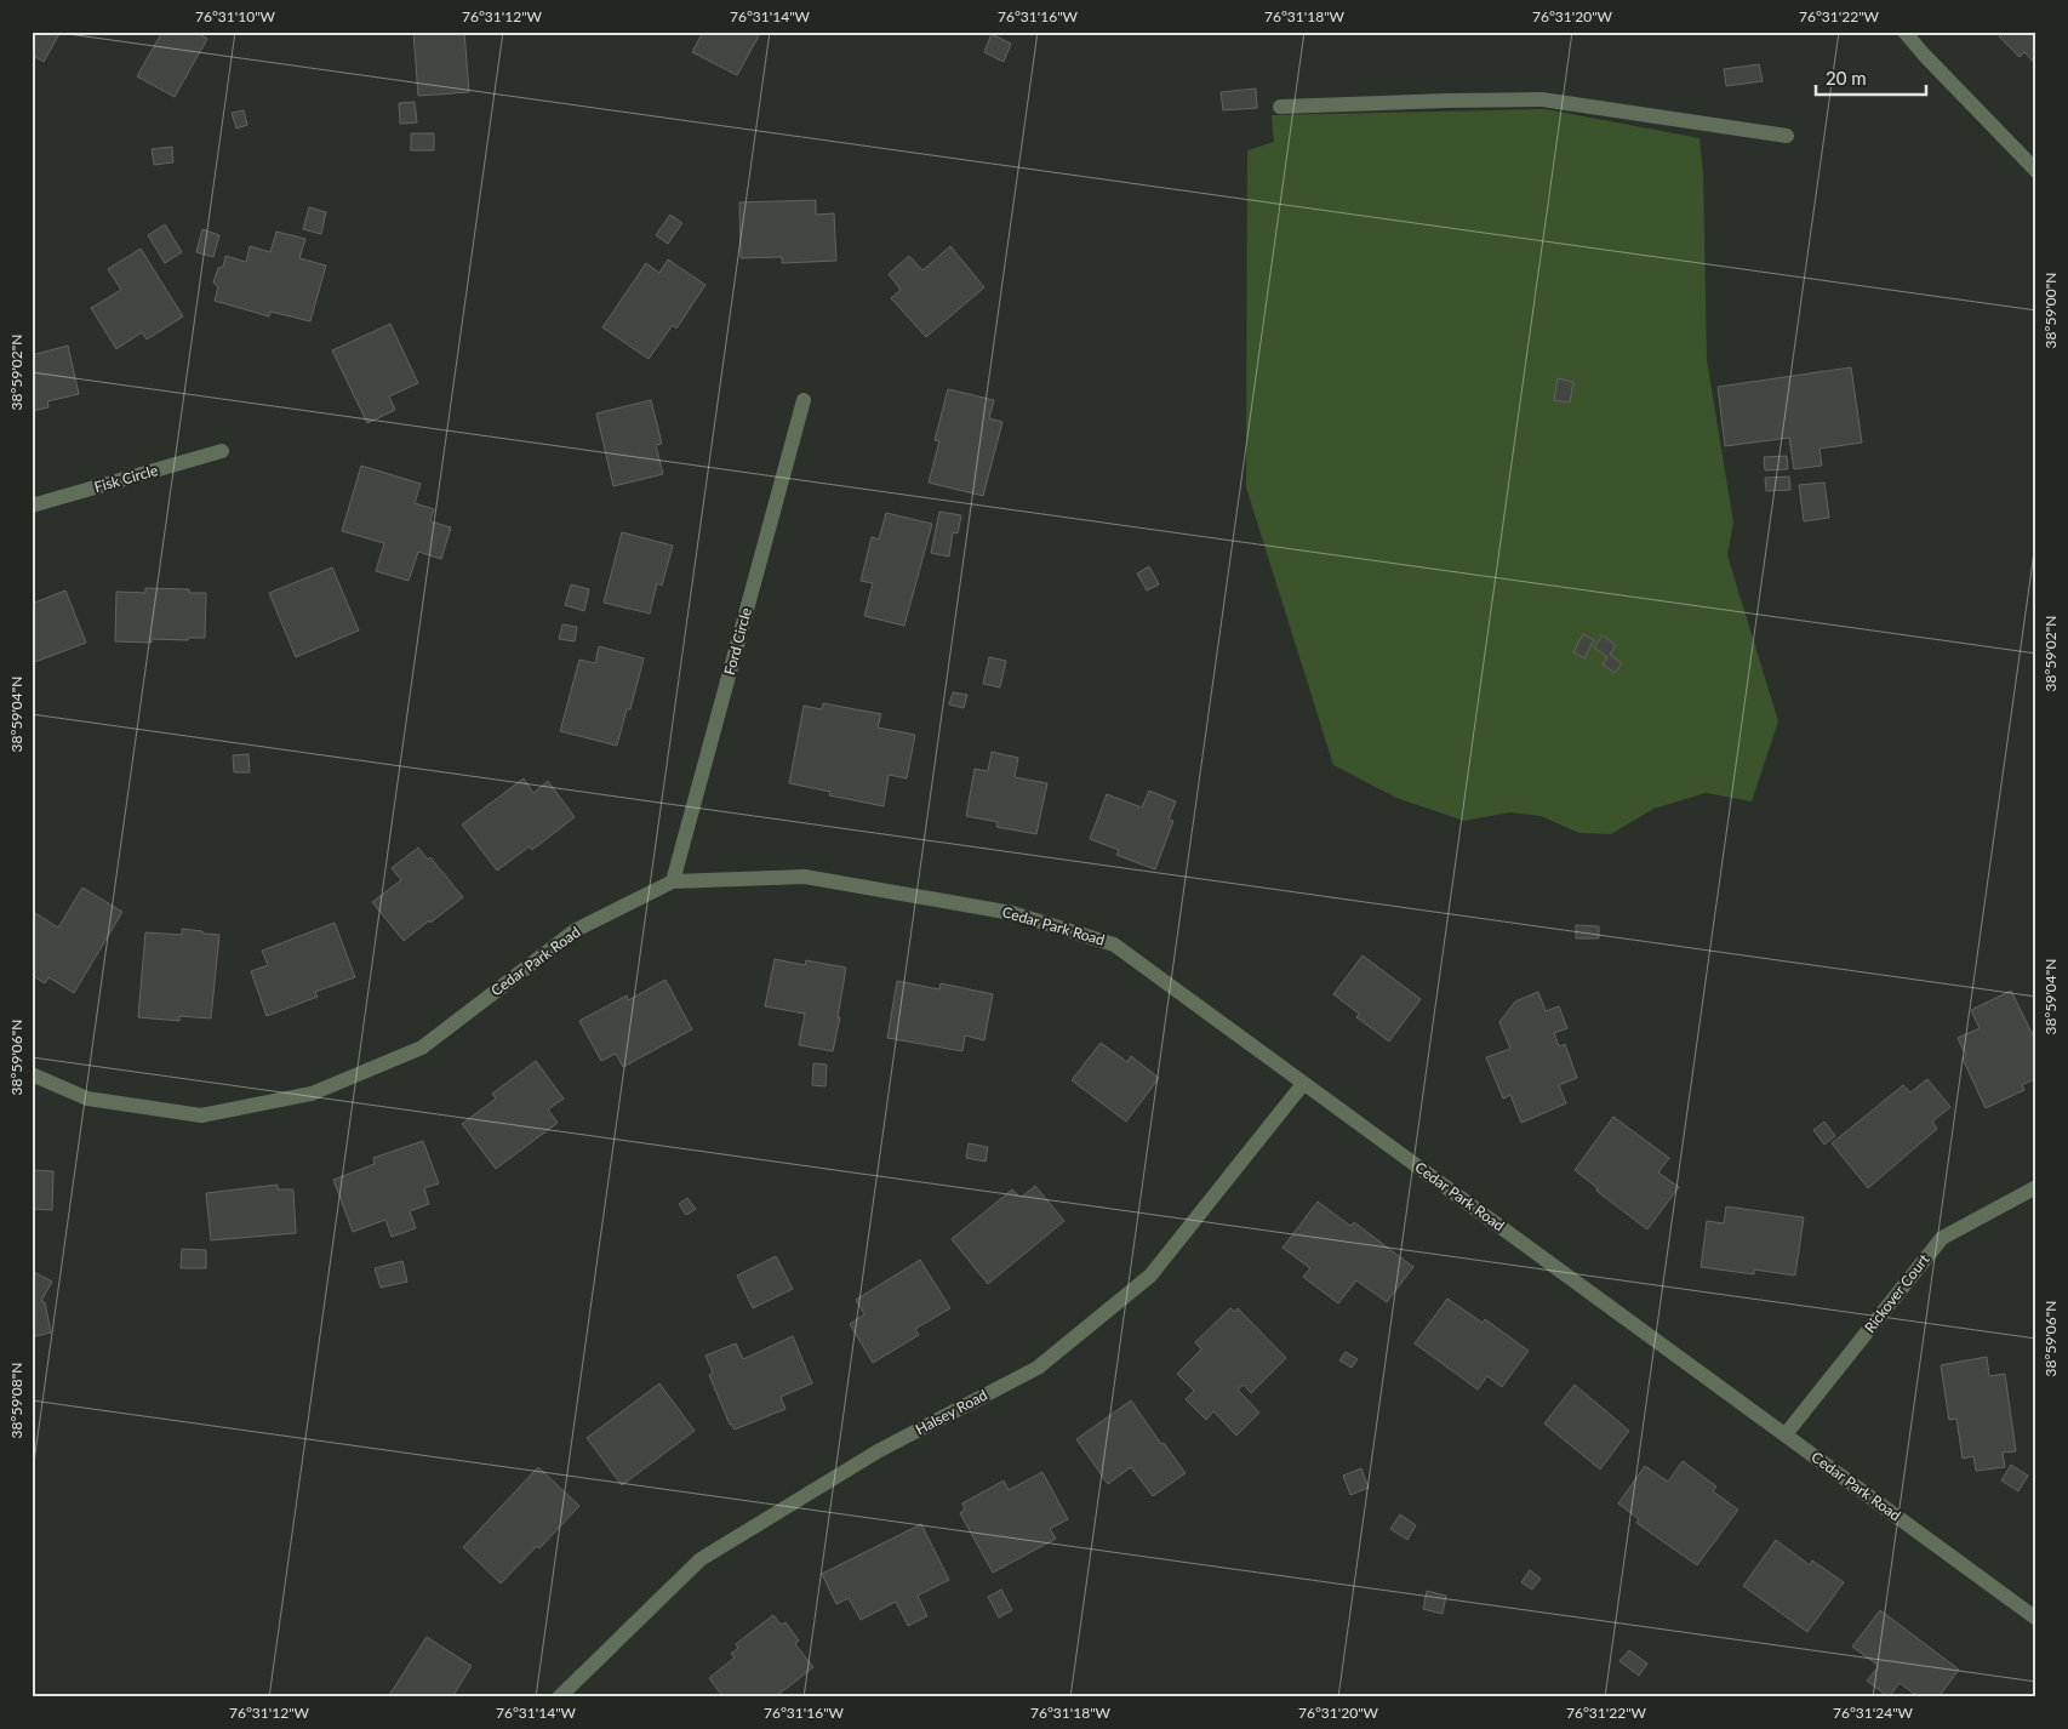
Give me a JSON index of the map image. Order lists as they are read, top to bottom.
{
  "streets": {
    "street": [
      "Fisk Circle",
      "Ford Circle",
      "Cedar Park Road",
      "Rickover Court",
      "Halsey Road"
    ]
  },
  "crossings": [
    ["Ford Circle", "Cedar Park Road"],
    ["Cedar Park Road", "Rickover Court"],
    ["Cedar Park Road", "Halsey Road"]
  ],
  "scale_bar": "20 m",
  "coordinates": [
    "76°31'10\"W",
    "76°31'12\"W",
    "76°31'14\"W",
    "76°31'16\"W",
    "76°31'18\"W",
    "76°31'20\"W",
    "76°31'22\"W",
    "38°59'00\"N",
    "38°59'02\"N",
    "38°59'04\"N",
    "38°59'06\"N",
    "38°59'08\"N",
    "76°31'24\"W"
  ]
}
